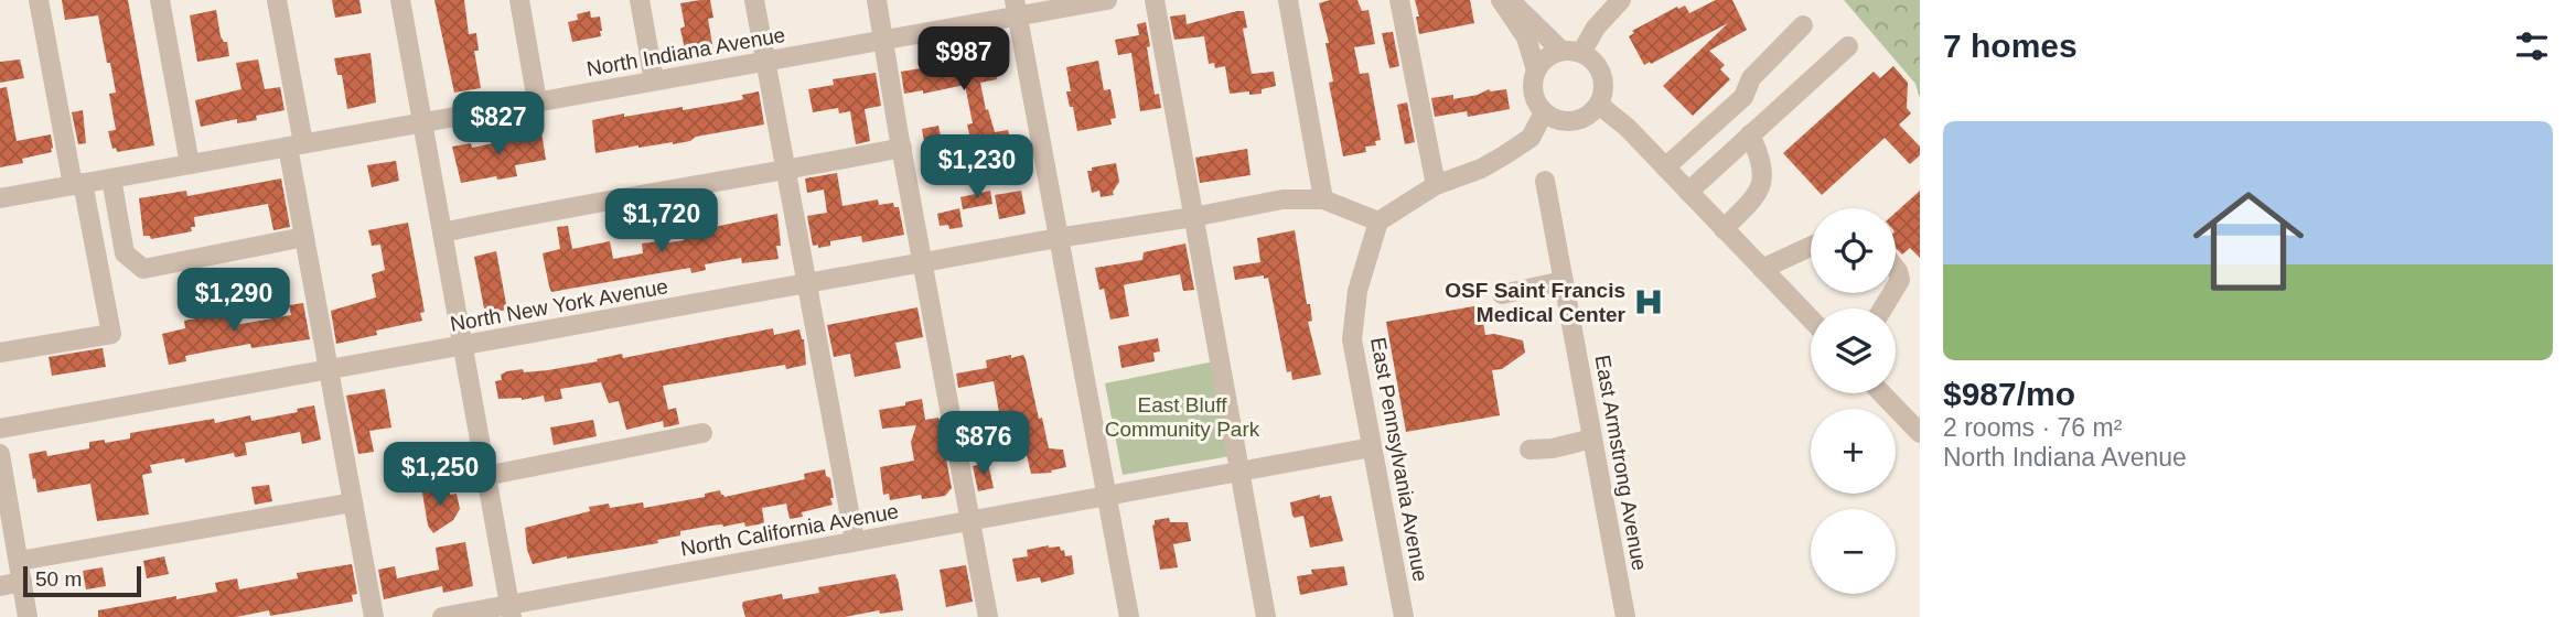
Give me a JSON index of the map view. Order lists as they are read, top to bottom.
{
  "streets": {
    "street": [
      "North Indiana Avenue",
      "North New York Avenue",
      "East Pennsylvania Avenue",
      "East Armstrong Avenue",
      "North California Avenue"
    ]
  },
  "crossings": [
    ["North New York Avenue", "East Pennsylvania Avenue"],
    ["East Pennsylvania Avenue", "North California Avenue"]
  ],
  "parks": ["East Bluff Community Park"],
  "places": {
    "hospital": ["OSF Saint Francis Medical Center"]
  },
  "scale_bar": "50 m",
  "page": {
    "heading": "7 homes",
    "price": [
      "$987",
      "$827",
      "$1,230",
      "$1,720",
      "$1,290",
      "$876",
      "$1,250"
    ],
    "list": [
      {
        "name": "$987/mo",
        "note": "2 rooms · 76 m² · North Indiana Avenue"
      }
    ],
    "map_buttons": ["+", "−"],
    "scale": "50 m"
  }
}
